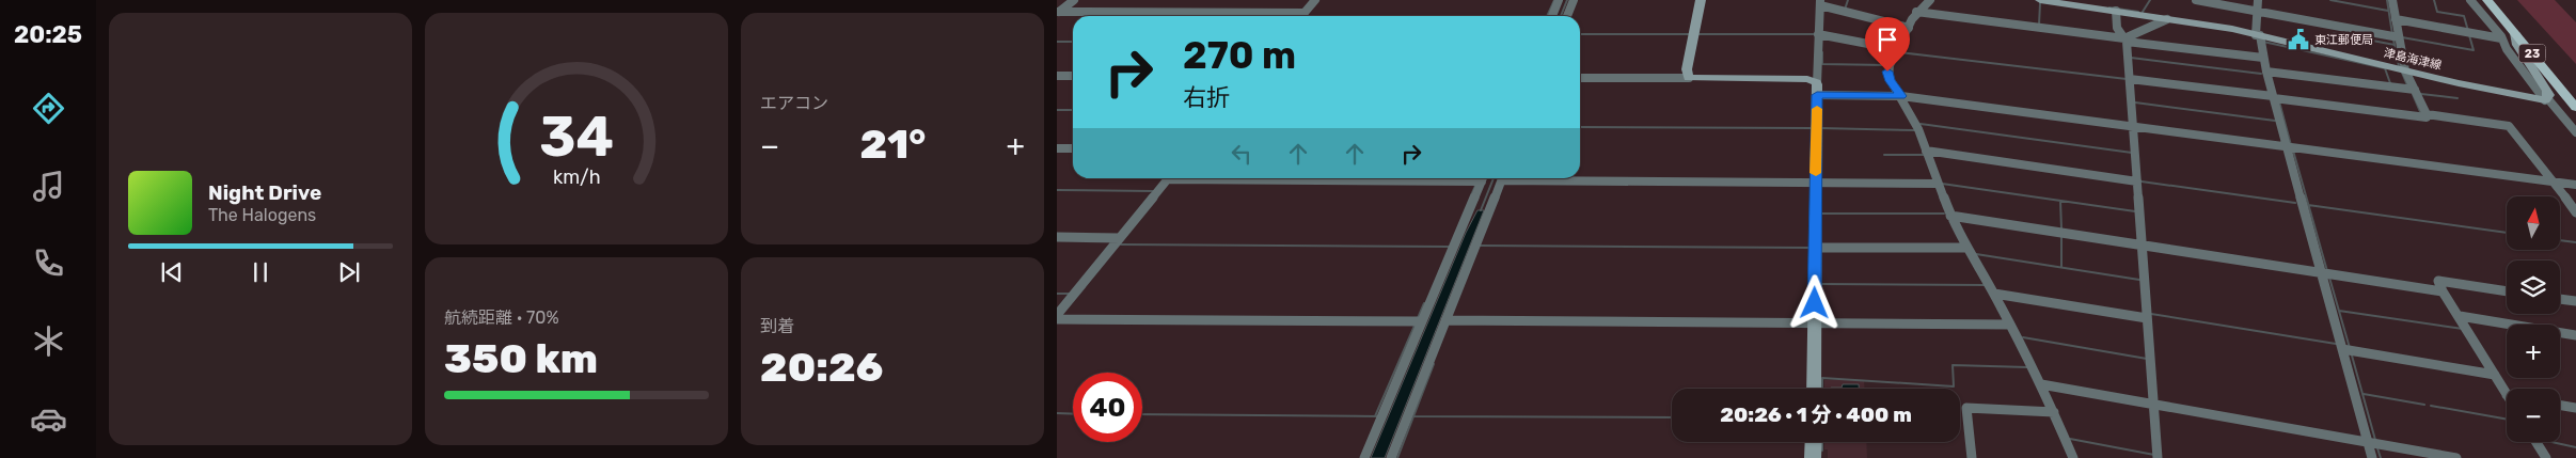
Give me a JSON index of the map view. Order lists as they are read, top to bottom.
{
  "streets": {
    "main road": ["23"],
    "street": ["津島海津線"]
  },
  "places": {
    "public building": ["東江郵便局"]
  },
  "north": "top",
  "page": {
    "tabs": "20:25",
    "tile": [
      "エアコン",
      ["航続距離 · 70%", "350 km"],
      ["到着", "20:26"]
    ],
    "turn": ["270 m", "右折"],
    "heat": ["−", "21°", "+"],
    "song": ["Night Drive", "The Halogens"],
    "map_buttons": ["+", "−"],
    "limit": "40",
    "trip": "20:26 · 1 分 · 400 m",
    "gauge": ["34", "km/h"]
  }
}
